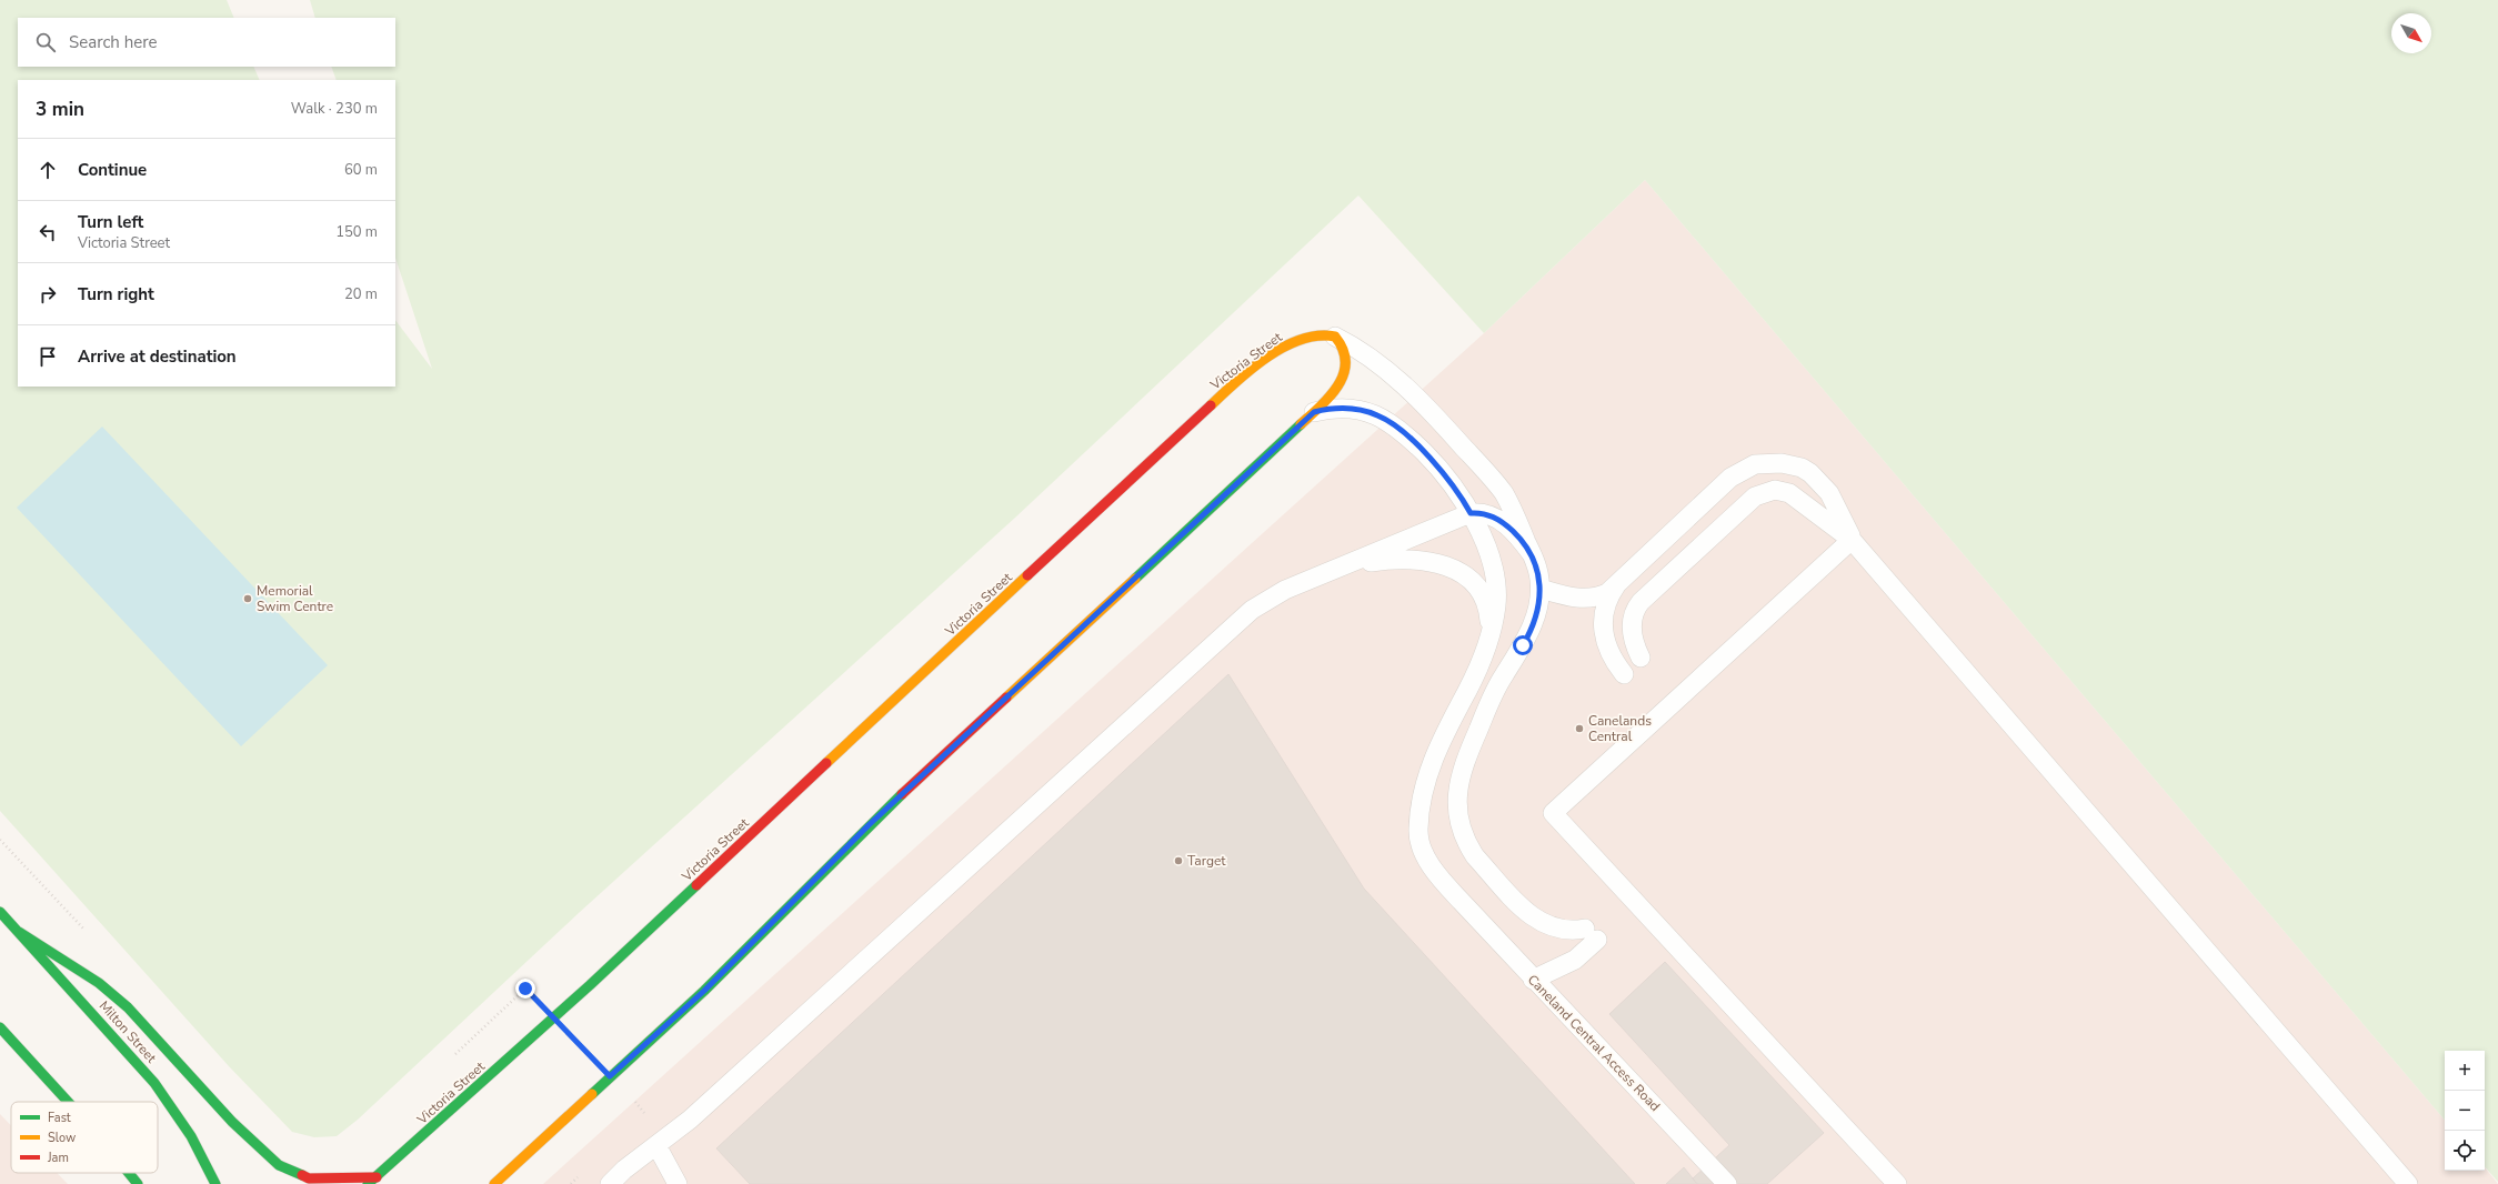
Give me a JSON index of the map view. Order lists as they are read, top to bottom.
{
  "streets": {
    "street": ["Victoria Street", "Milton Street"],
    "lane": ["Caneland Central Access Road"]
  },
  "places": ["Memorial Swim Centre", "Canelands Central", "Target"],
  "legend": ["Fast", "Slow", "Jam"],
  "north": "bottom right",
  "page": {
    "search": "Search here",
    "heading": ["3 min", "Walk · 230 m"],
    "list": [
      ["Continue", "60 m"],
      ["Turn left", "Victoria Street", "150 m"],
      ["Turn right", "20 m"],
      "Arrive at destination"
    ],
    "map_buttons": ["+", "−"]
  }
}
